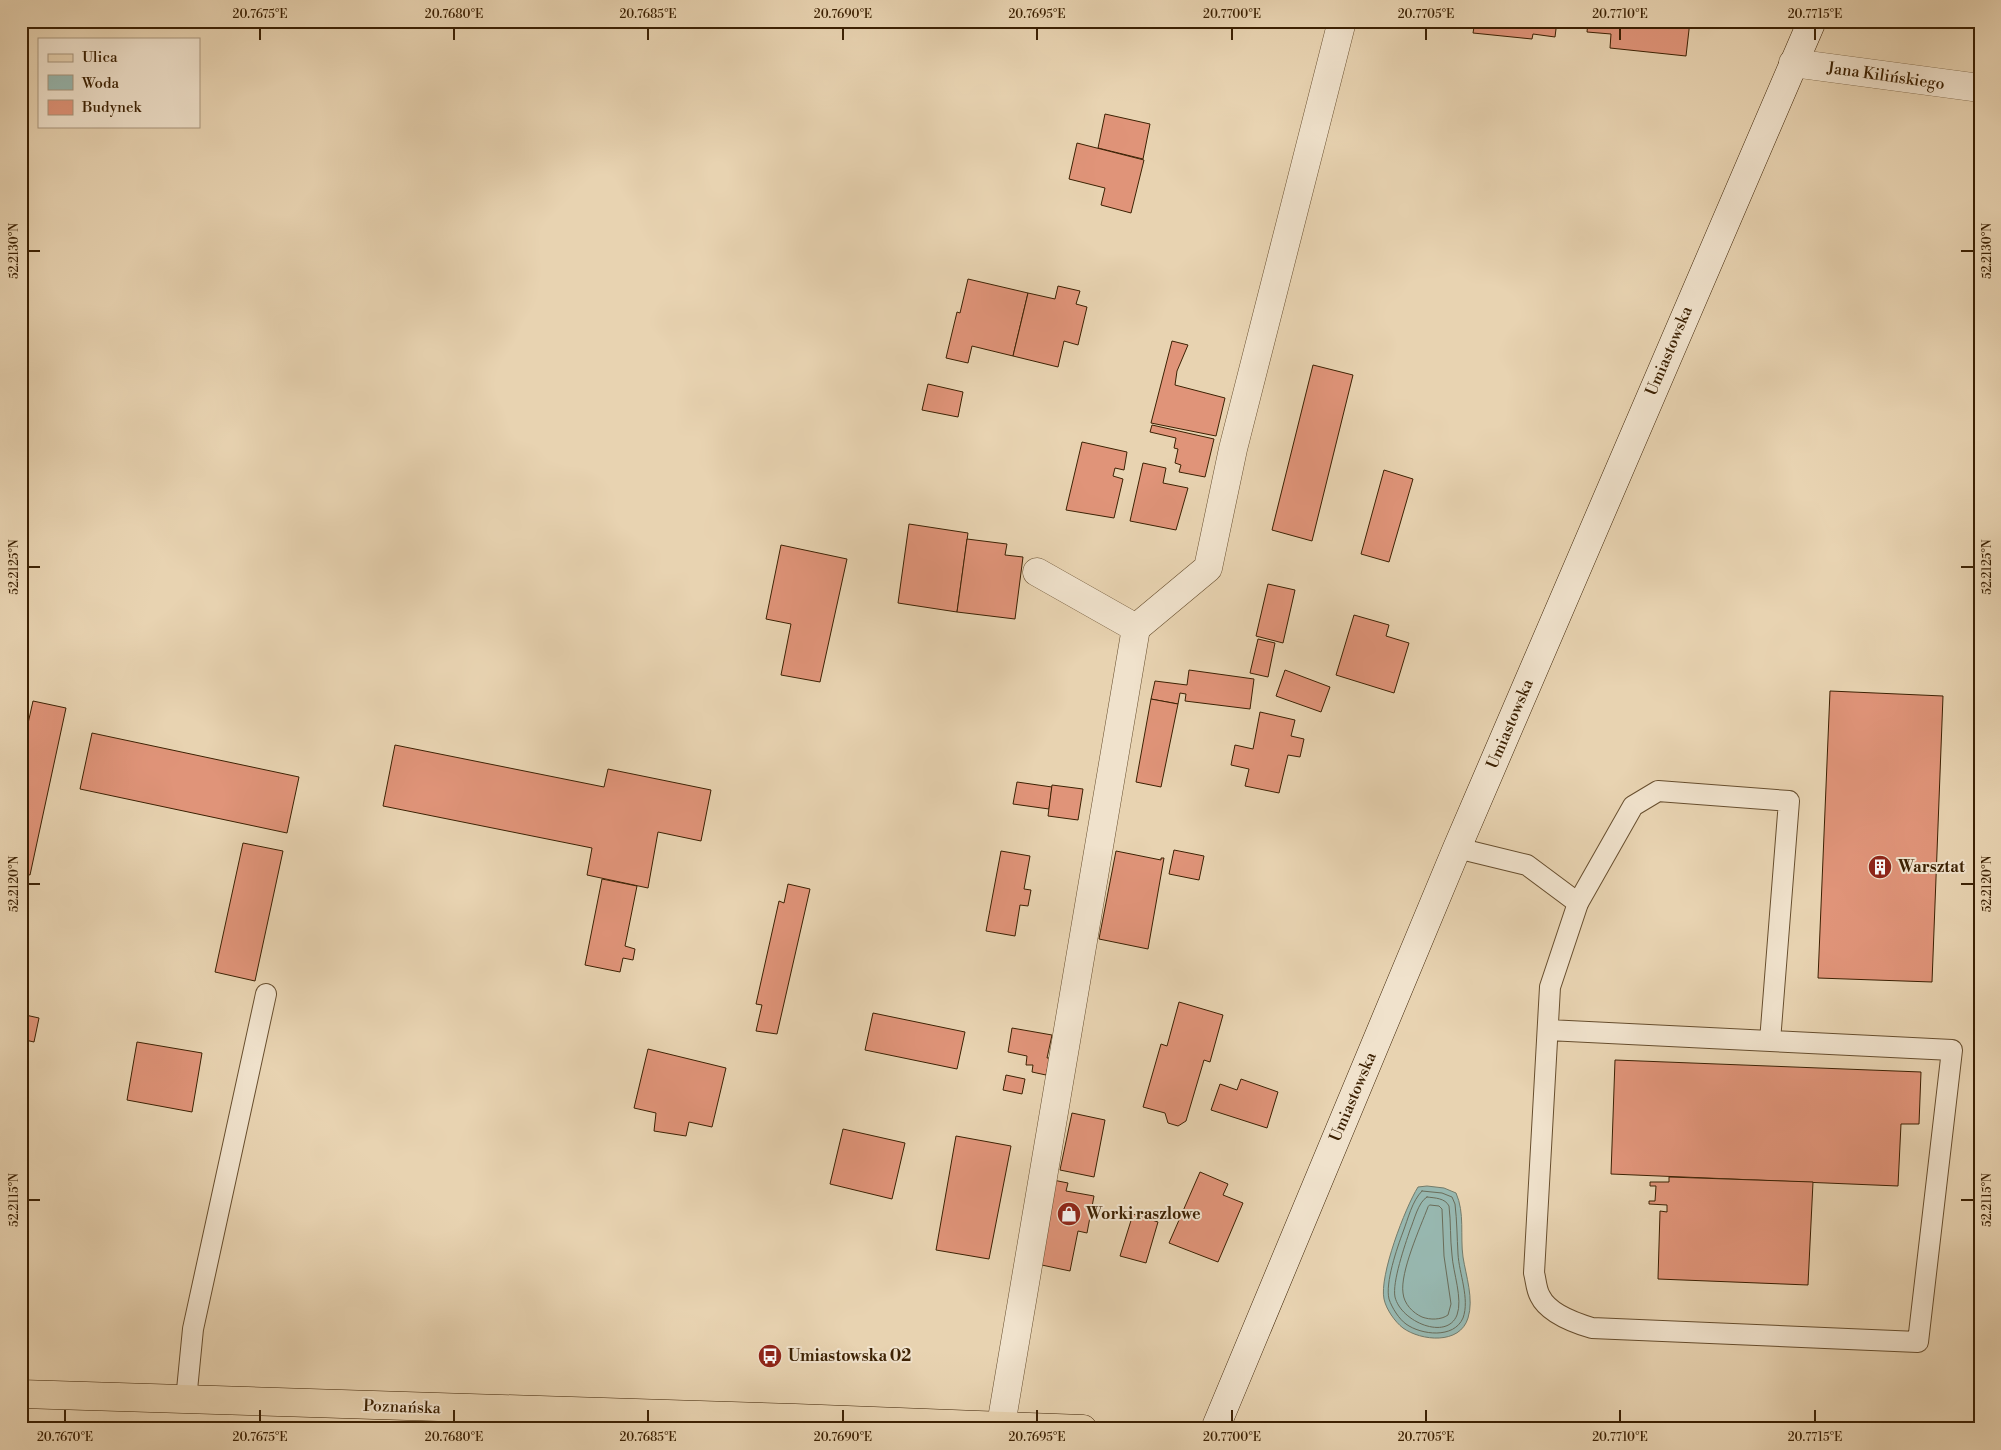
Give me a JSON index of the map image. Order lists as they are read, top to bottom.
{
  "streets": {
    "main road": ["Poznańska"],
    "street": ["Jana Kilińskiego", "Umiastowska"]
  },
  "crossings": [
    ["Jana Kilińskiego", "Umiastowska"]
  ],
  "places": {
    "building": ["Warsztat"],
    "shop": ["Worki raszlowe"],
    "bus stop": ["Umiastowska 02"]
  },
  "legend": ["Ulica", "Woda", "Budynek"],
  "coordinates": [
    "20.7675°E",
    "20.7680°E",
    "20.7685°E",
    "20.7690°E",
    "20.7695°E",
    "20.7700°E",
    "20.7705°E",
    "20.7710°E",
    "20.7715°E",
    "52.2130°N",
    "52.2125°N",
    "52.2120°N",
    "52.2115°N",
    "20.7670°E"
  ]
}
